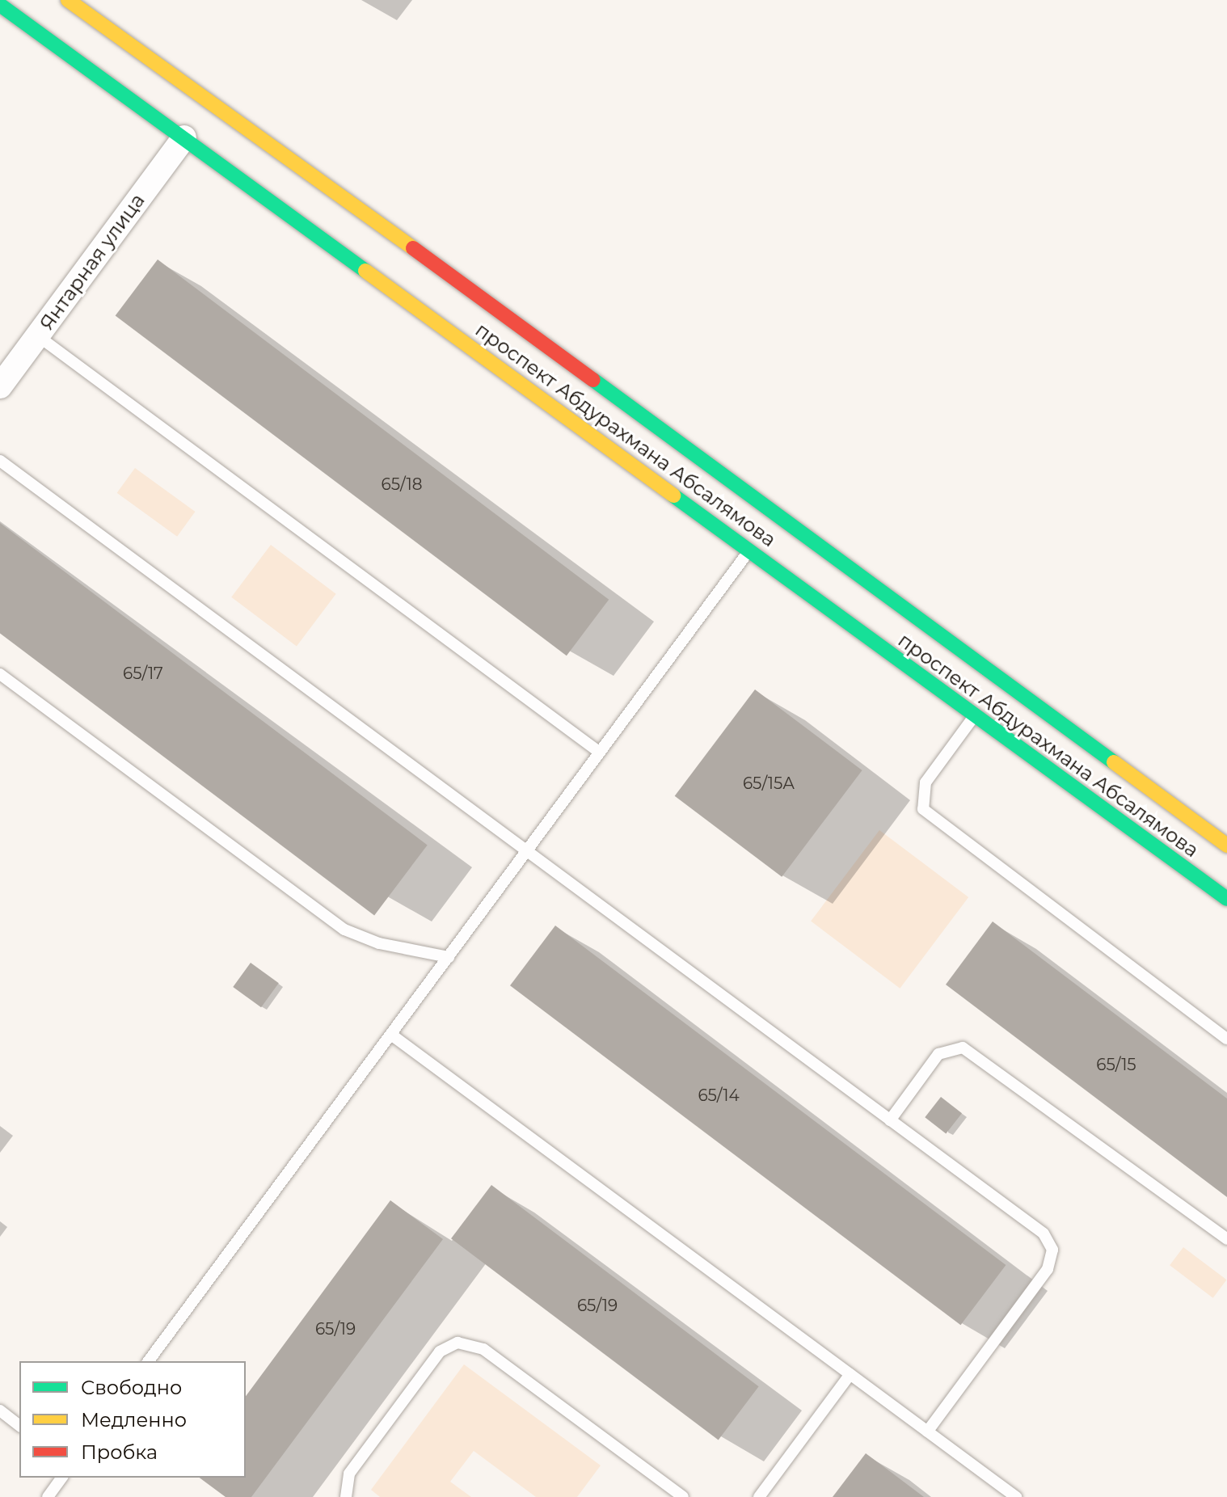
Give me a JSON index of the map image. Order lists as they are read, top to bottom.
{
  "streets": {
    "main road": ["проспект Абдурахмана Абсалямова"],
    "street": ["Янтарная улица"]
  },
  "crossings": [
    ["Янтарная улица", "проспект Абдурахмана Абсалямова"]
  ],
  "house_numbers": [
    "65/18",
    "65/17",
    "65/15А",
    "65/15",
    "65/14",
    "65/19",
    "65/19"
  ],
  "legend": ["Свободно", "Медленно", "Пробка"]
}
